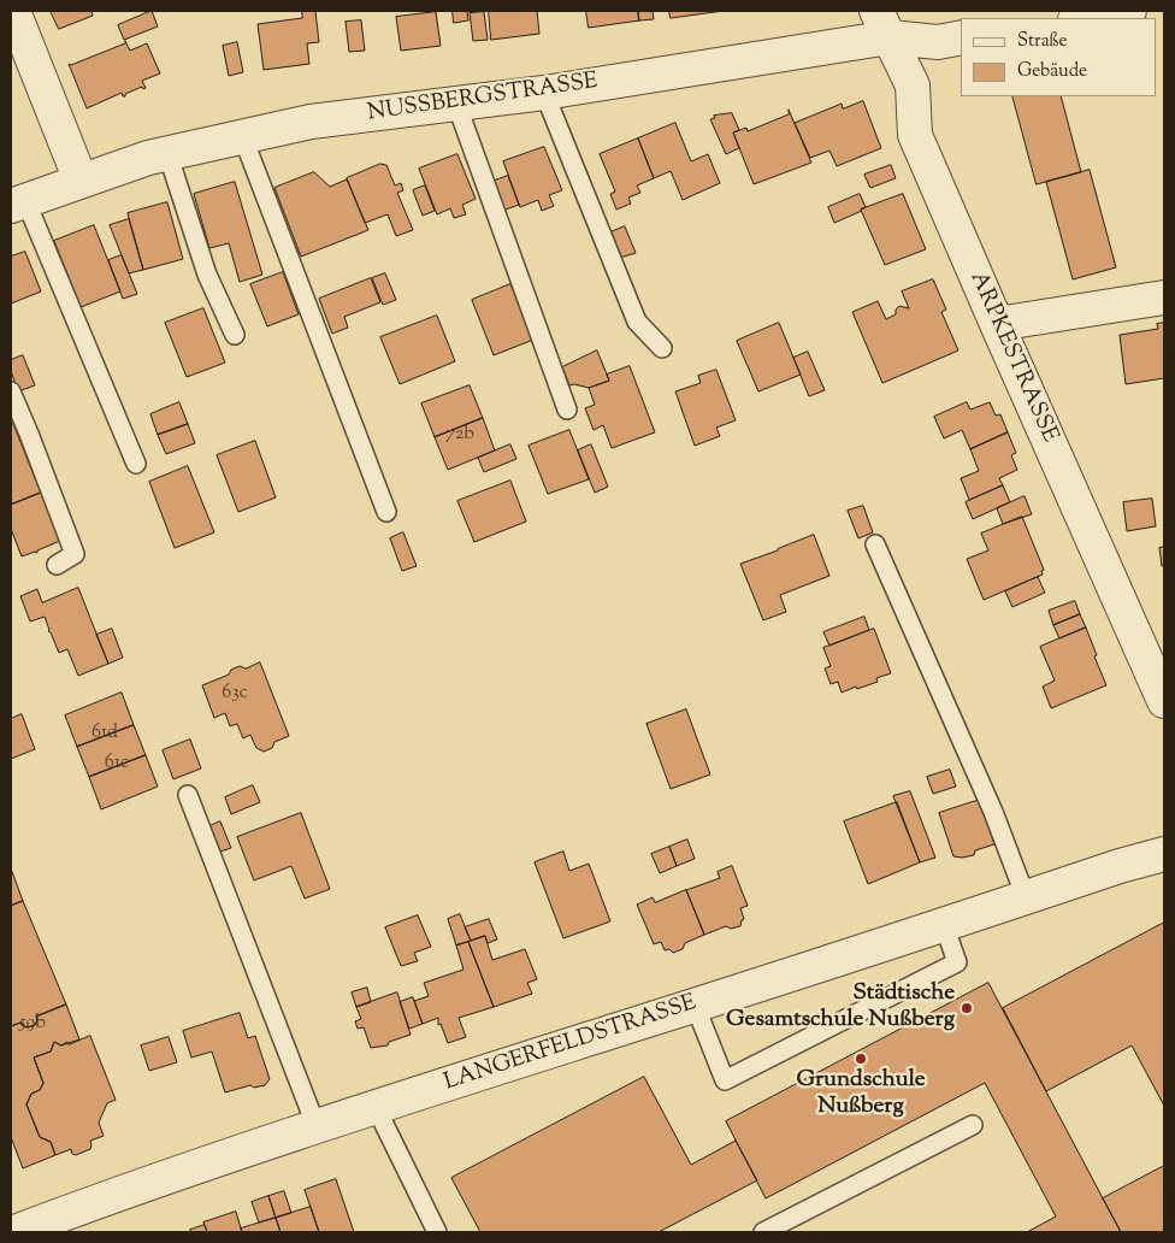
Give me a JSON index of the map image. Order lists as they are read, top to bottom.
{
  "streets": {
    "street": ["NUSSBERGSTRASSE", "ARPKESTRASSE", "LANGERFELDSTRASSE"]
  },
  "crossings": [
    ["NUSSBERGSTRASSE", "ARPKESTRASSE"]
  ],
  "places": ["Städtische Gesamtschule Nußberg", "Grundschule Nußberg"],
  "house_numbers": [
    "72b",
    "63c",
    "61d",
    "61c",
    "59b"
  ],
  "legend": ["Straße", "Gebäude"]
}
